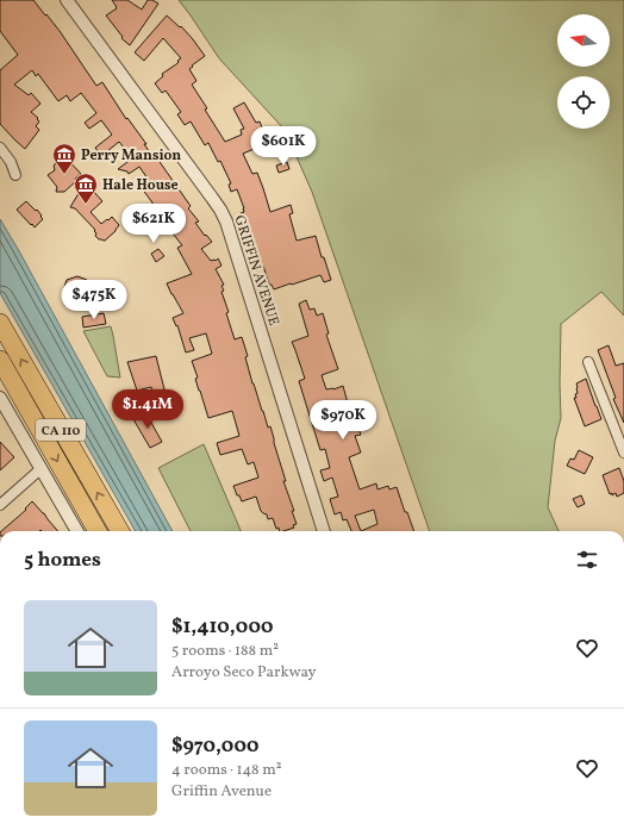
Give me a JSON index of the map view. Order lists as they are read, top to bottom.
{
  "streets": {
    "highway": ["CA 110"],
    "street": ["GRIFFIN AVENUE"]
  },
  "places": {
    "museum": ["Perry Mansion", "Hale House"]
  },
  "north": "left",
  "page": {
    "price": [
      "$601K",
      "$621K",
      "$475K",
      "$1.41M",
      "$970K"
    ],
    "heading": "5 homes",
    "list": [
      {
        "name": "$1,410,000",
        "note": "5 rooms · 188 m² · Arroyo Seco Parkway"
      },
      {
        "name": "$970,000",
        "note": "4 rooms · 148 m² · Griffin Avenue"
      }
    ]
  }
}
